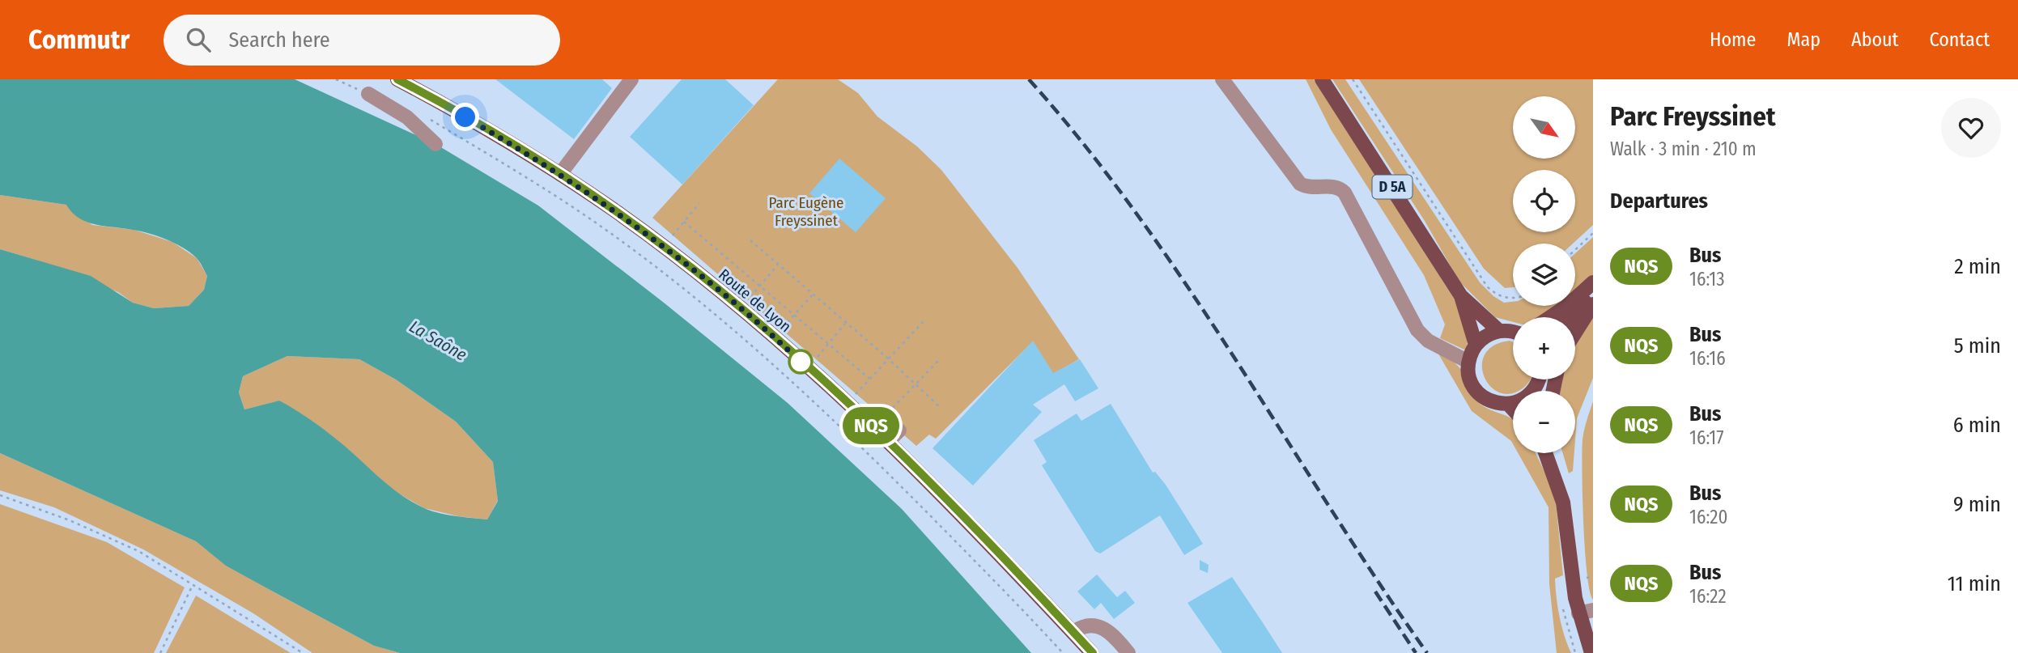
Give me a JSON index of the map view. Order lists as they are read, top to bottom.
{
  "streets": {
    "main road": ["D 5A", "Route de Lyon"]
  },
  "water": ["La Saône"],
  "parks": ["Parc Eugène Freyssinet"],
  "lines": ["bus line NQS"],
  "north": "bottom right",
  "page": {
    "header": "Commutr",
    "search": "Search here",
    "nav": [
      "Home",
      "Map",
      "About",
      "Contact"
    ],
    "on_map": "NQS",
    "heading": [
      ["Parc Freyssinet", "Walk · 3 min · 210 m"],
      "Departures"
    ],
    "map_buttons": ["+", "−"],
    "list": [
      {
        "mark": "NQS",
        "name": "Bus",
        "note": "16:13",
        "value": "2 min"
      },
      {
        "mark": "NQS",
        "name": "Bus",
        "note": "16:16",
        "value": "5 min"
      },
      {
        "mark": "NQS",
        "name": "Bus",
        "note": "16:17",
        "value": "6 min"
      },
      {
        "mark": "NQS",
        "name": "Bus",
        "note": "16:20",
        "value": "9 min"
      },
      {
        "mark": "NQS",
        "name": "Bus",
        "note": "16:22",
        "value": "11 min"
      }
    ]
  }
}
